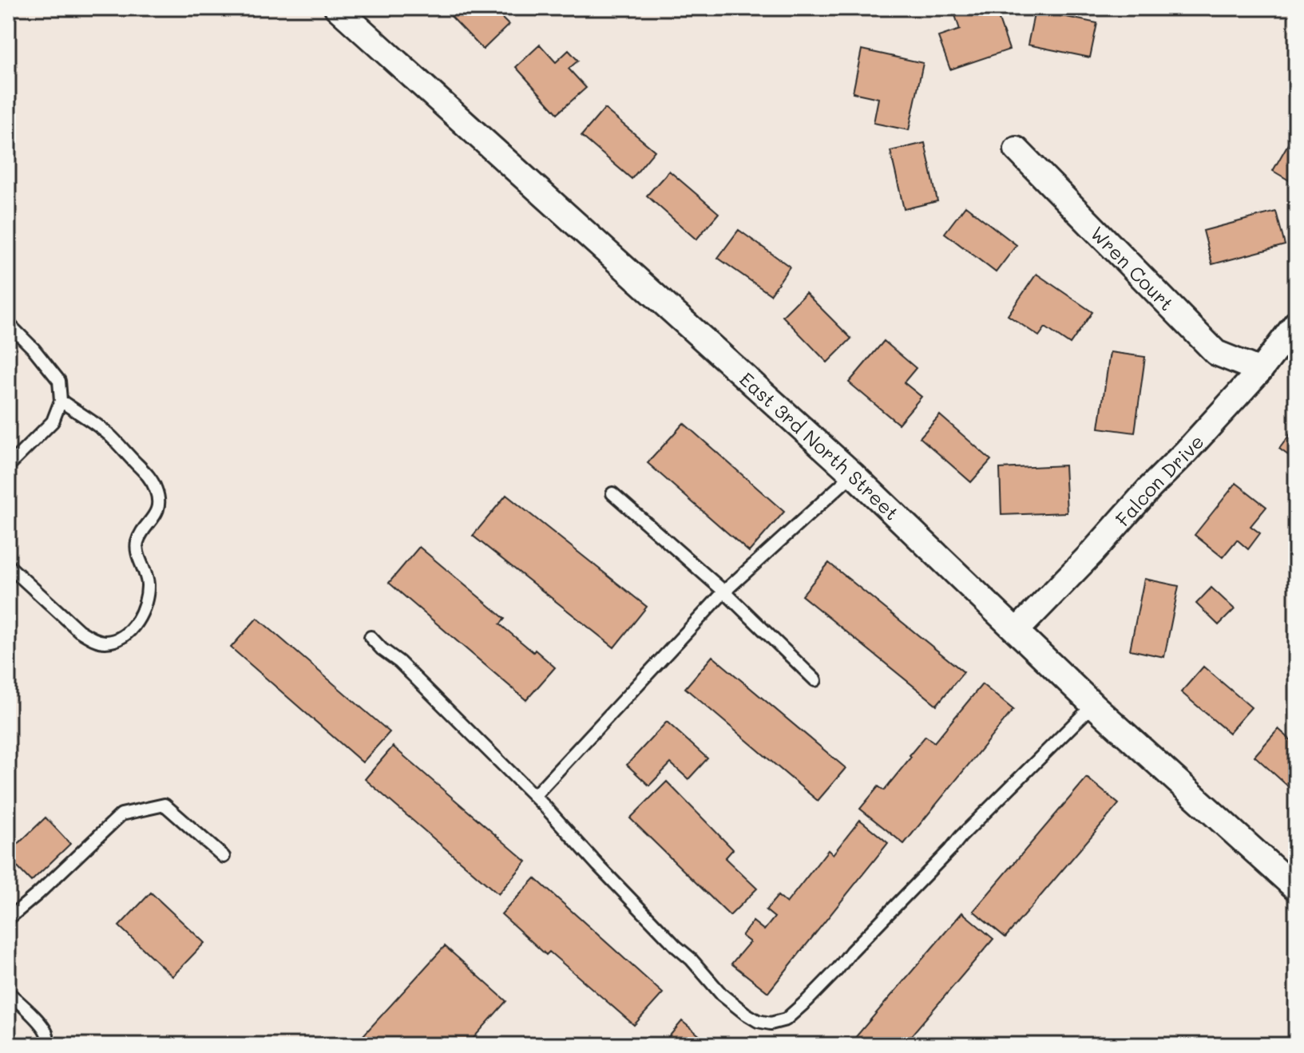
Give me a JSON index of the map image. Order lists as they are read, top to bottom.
{
  "streets": {
    "street": ["Wren Court", "East 3rd North Street", "Falcon Drive"]
  },
  "crossings": [
    ["Wren Court", "Falcon Drive"],
    ["East 3rd North Street", "Falcon Drive"]
  ]
}
